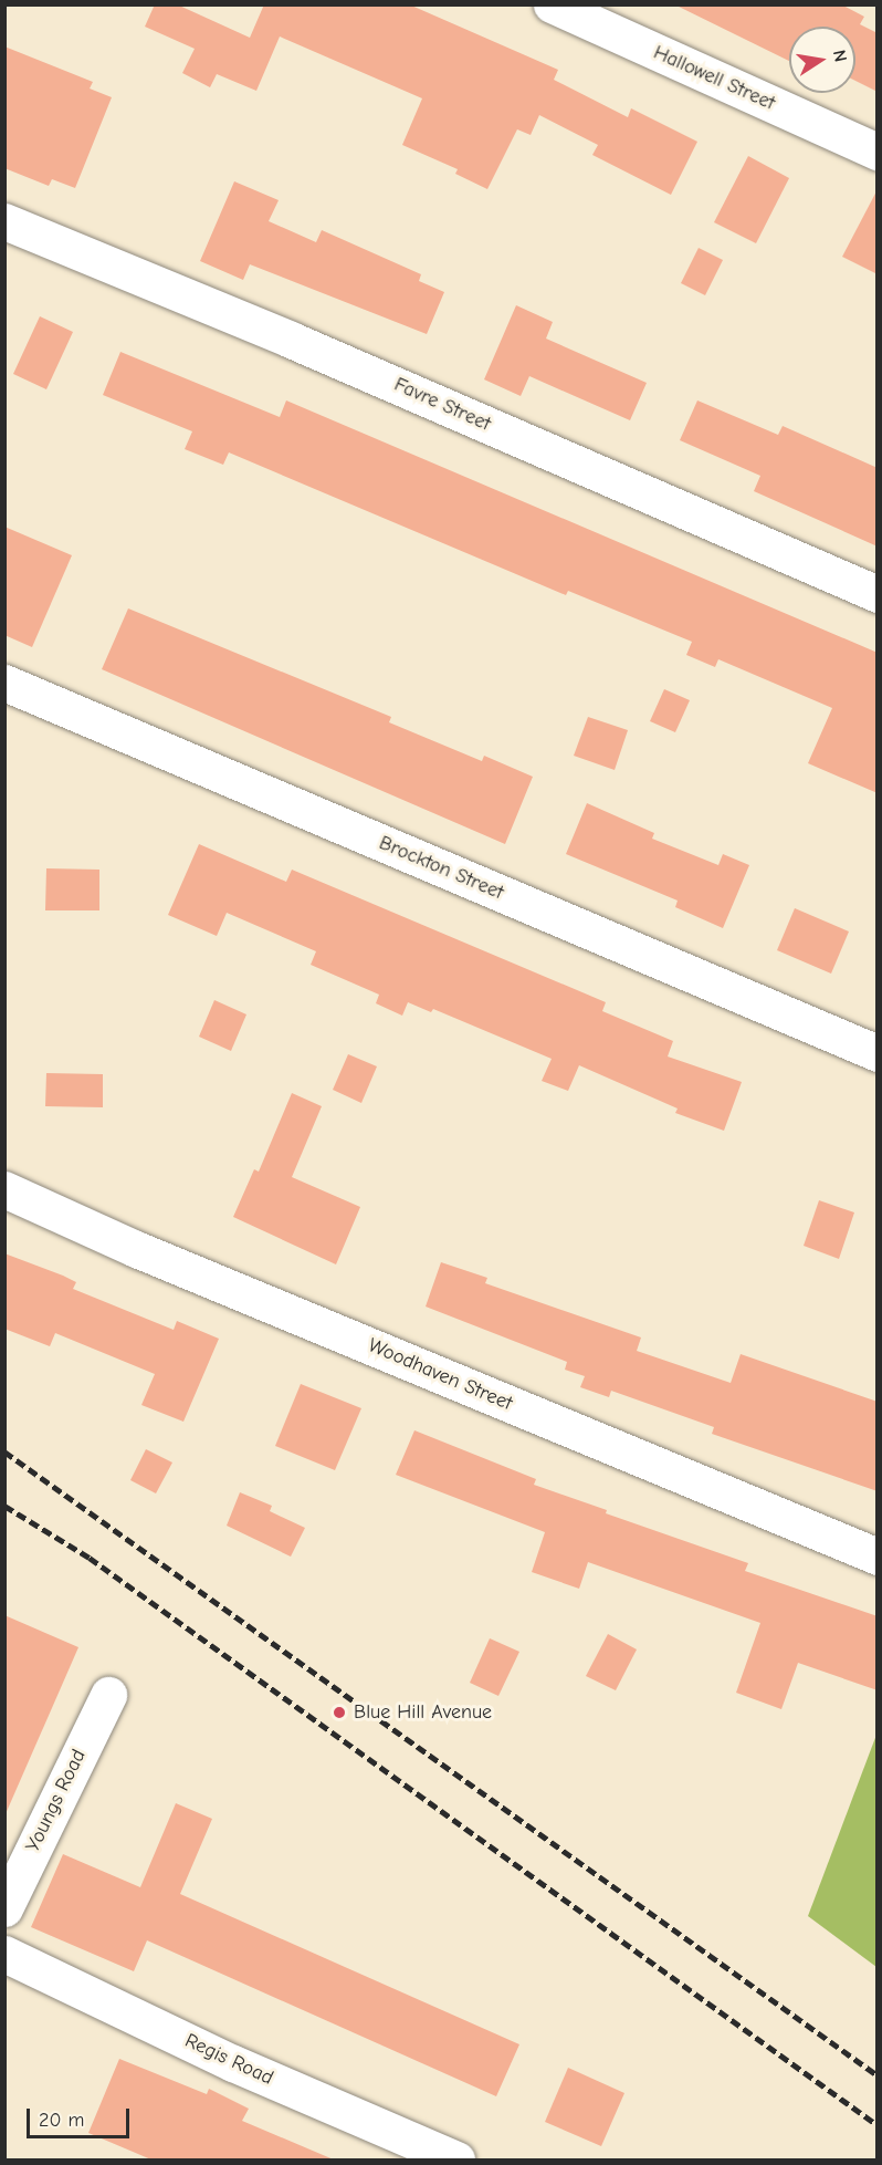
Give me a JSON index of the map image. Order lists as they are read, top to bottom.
{
  "streets": {
    "street": [
      "Hallowell Street",
      "Favre Street",
      "Brockton Street",
      "Woodhaven Street",
      "Youngs Road",
      "Regis Road"
    ]
  },
  "places": ["Blue Hill Avenue"],
  "scale_bar": "20 m",
  "north": "right"
}
